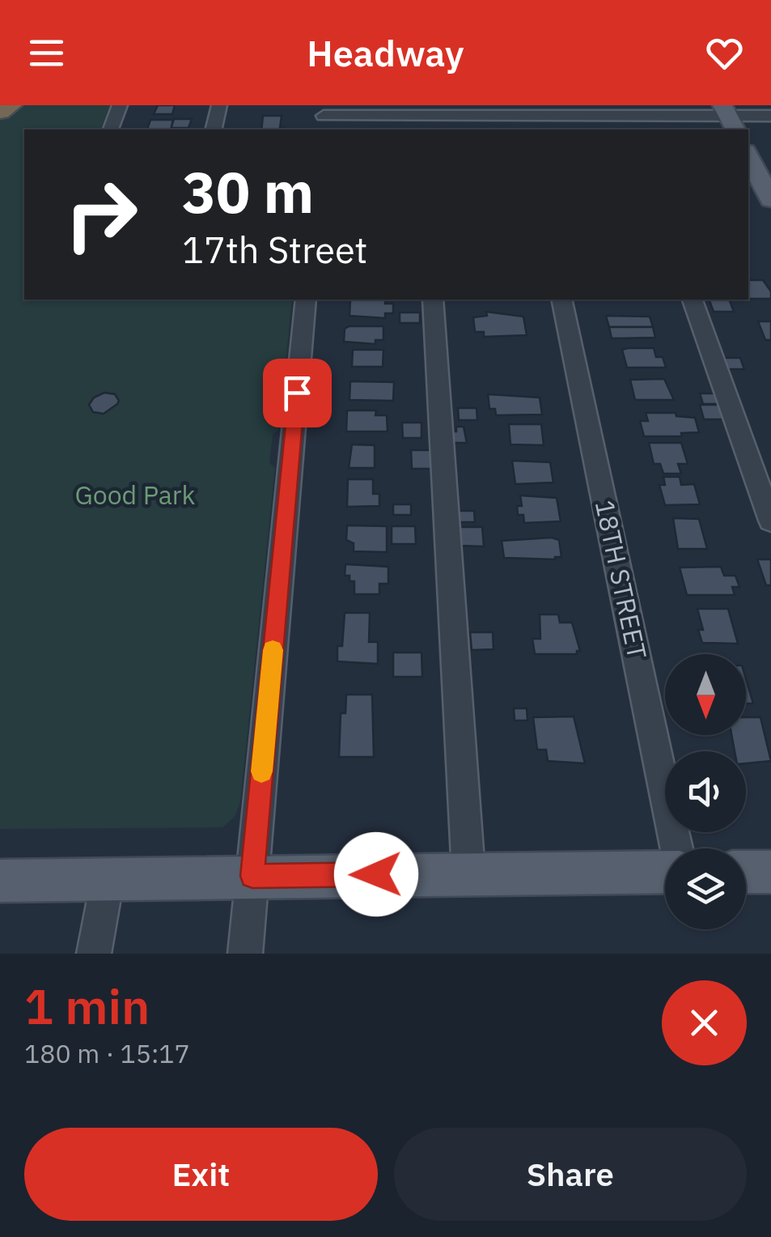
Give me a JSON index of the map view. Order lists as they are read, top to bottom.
{
  "streets": {
    "street": ["18TH STREET"]
  },
  "parks": ["Good Park"],
  "north": "bottom",
  "page": {
    "header": "Headway",
    "turn": ["30 m", "17th Street"],
    "heading": ["1 min", "180 m · 15:17"],
    "buttons": ["Exit", "Share"]
  }
}
